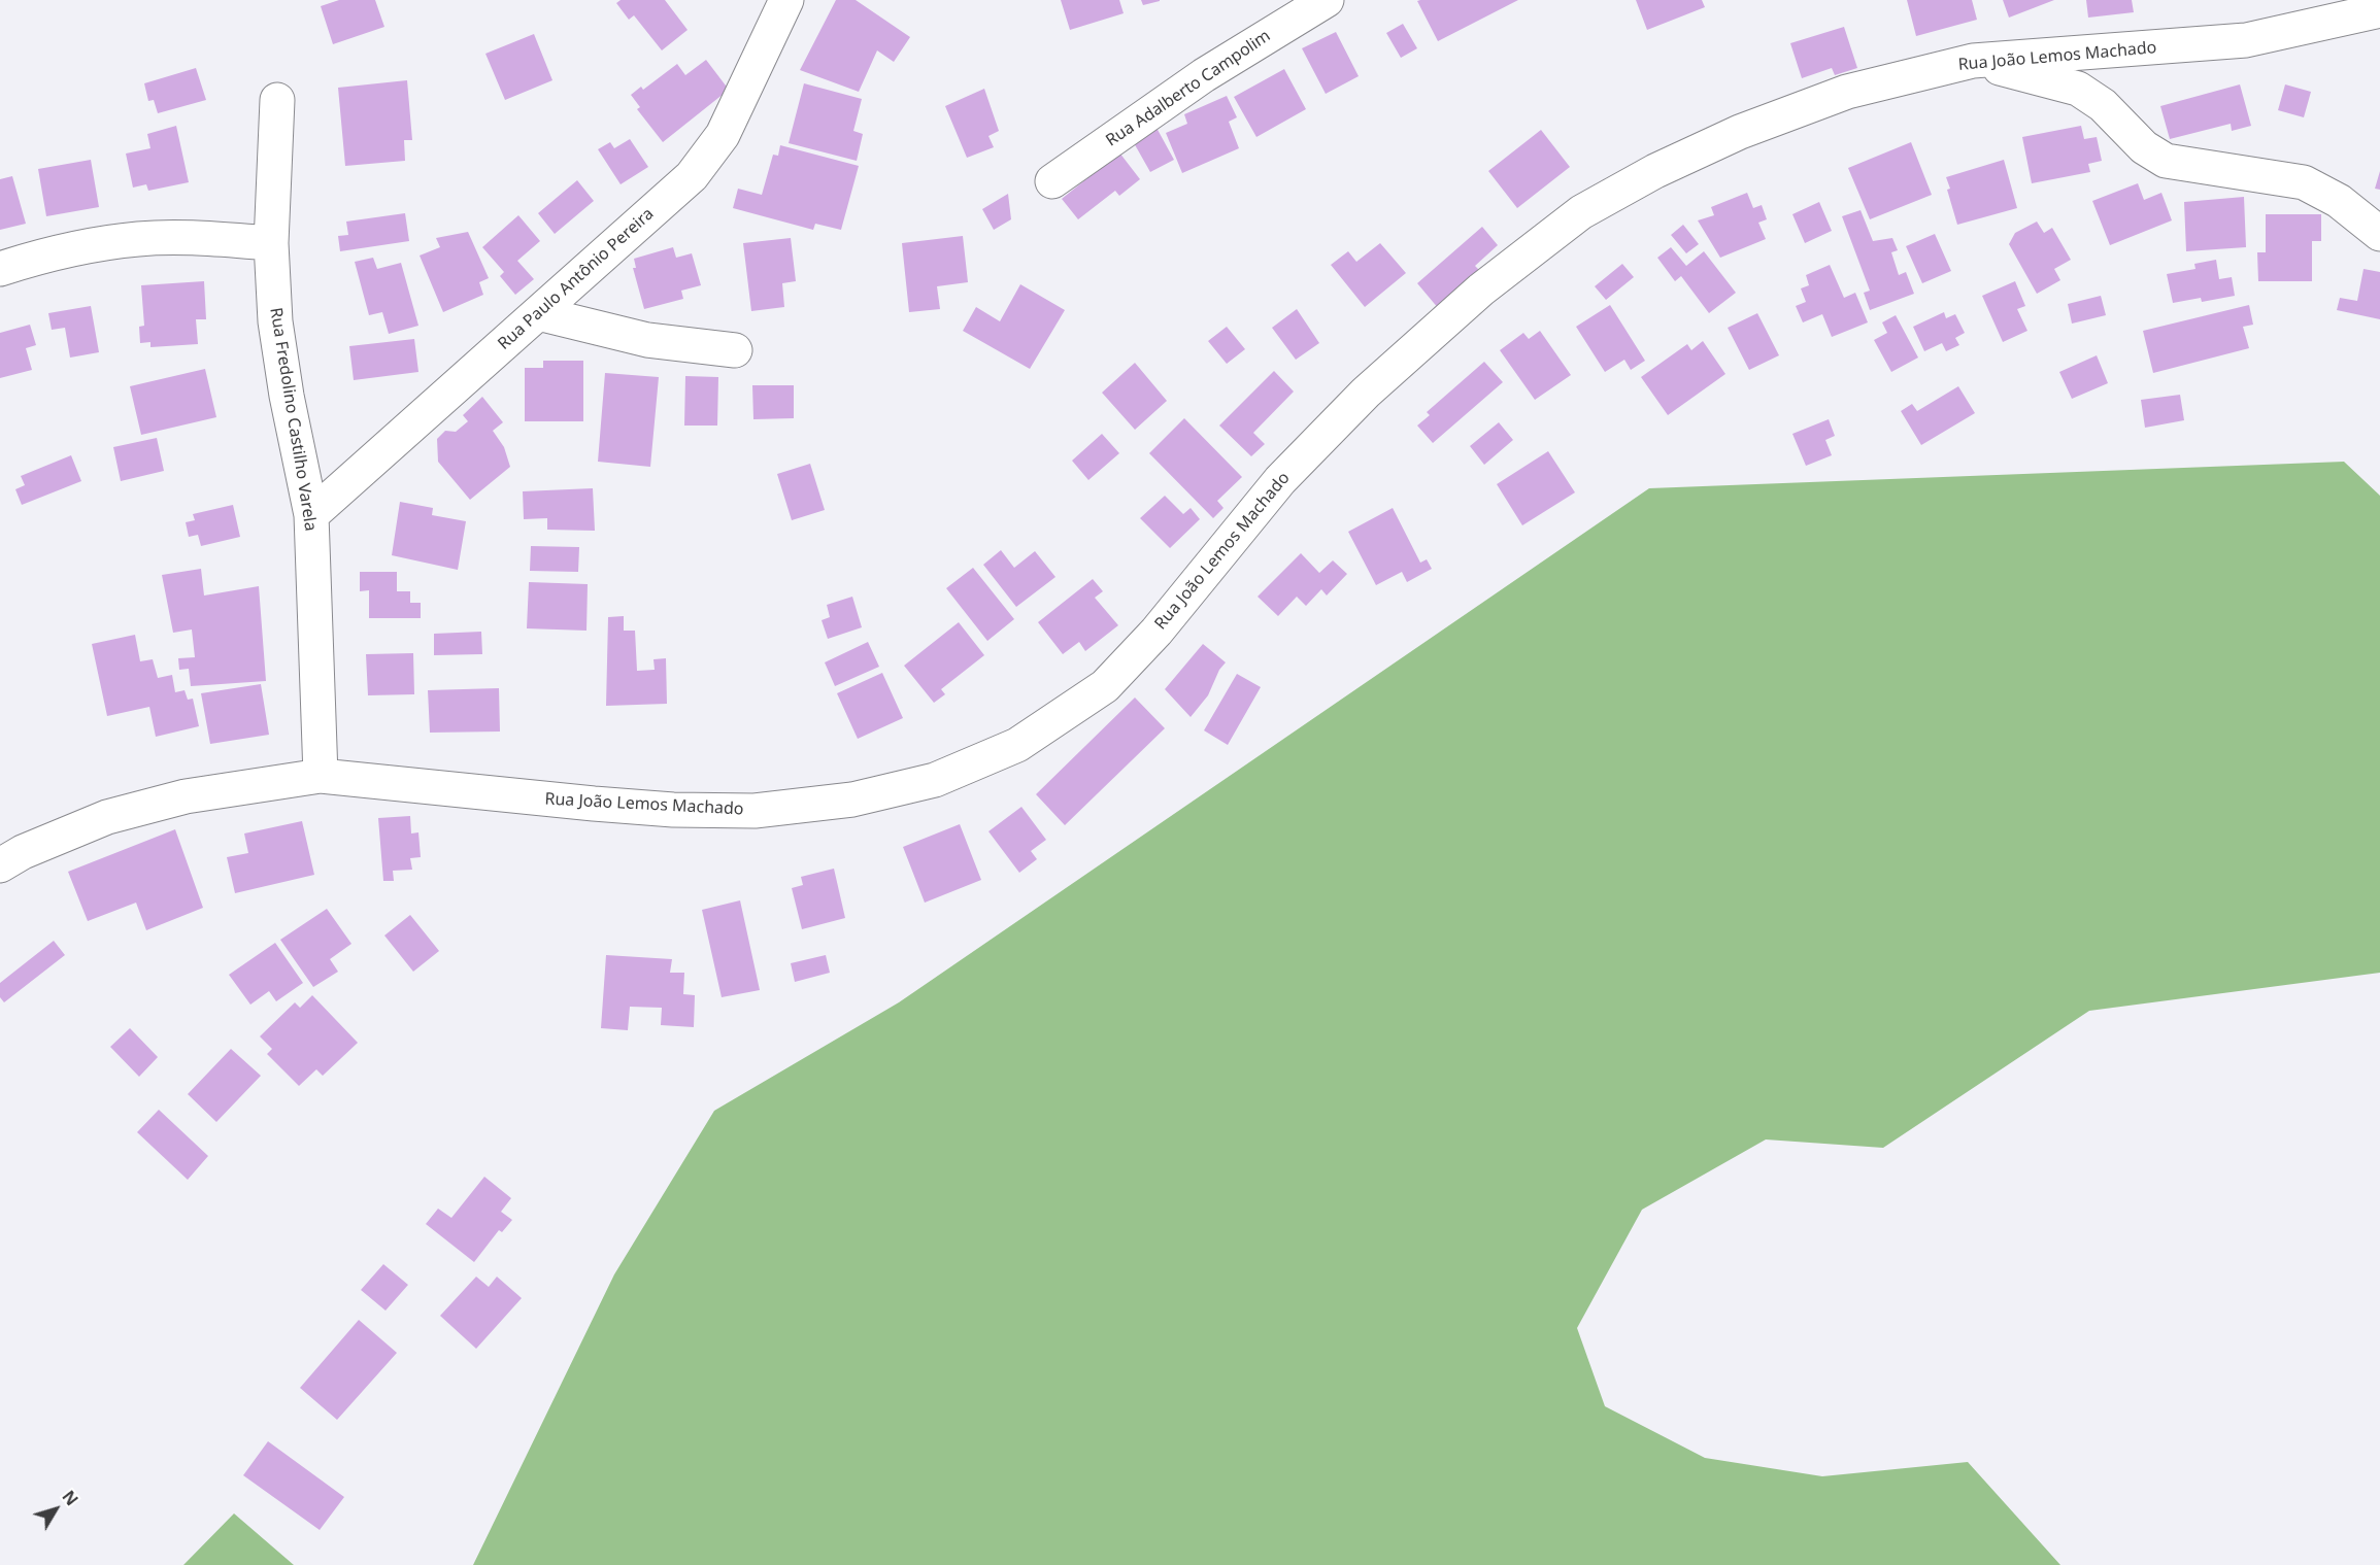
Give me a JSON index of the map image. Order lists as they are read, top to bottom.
{
  "streets": {
    "street": [
      "Rua João Lemos Machado",
      "Rua Adalberto Campolim",
      "Rua Paulo Antônio Pereira",
      "Rua Fredolino Castilho Varela"
    ]
  },
  "crossings": [
    ["Rua João Lemos Machado", "Rua Fredolino Castilho Varela"],
    ["Rua Paulo Antônio Pereira", "Rua Fredolino Castilho Varela"]
  ],
  "north": "top right"
}
